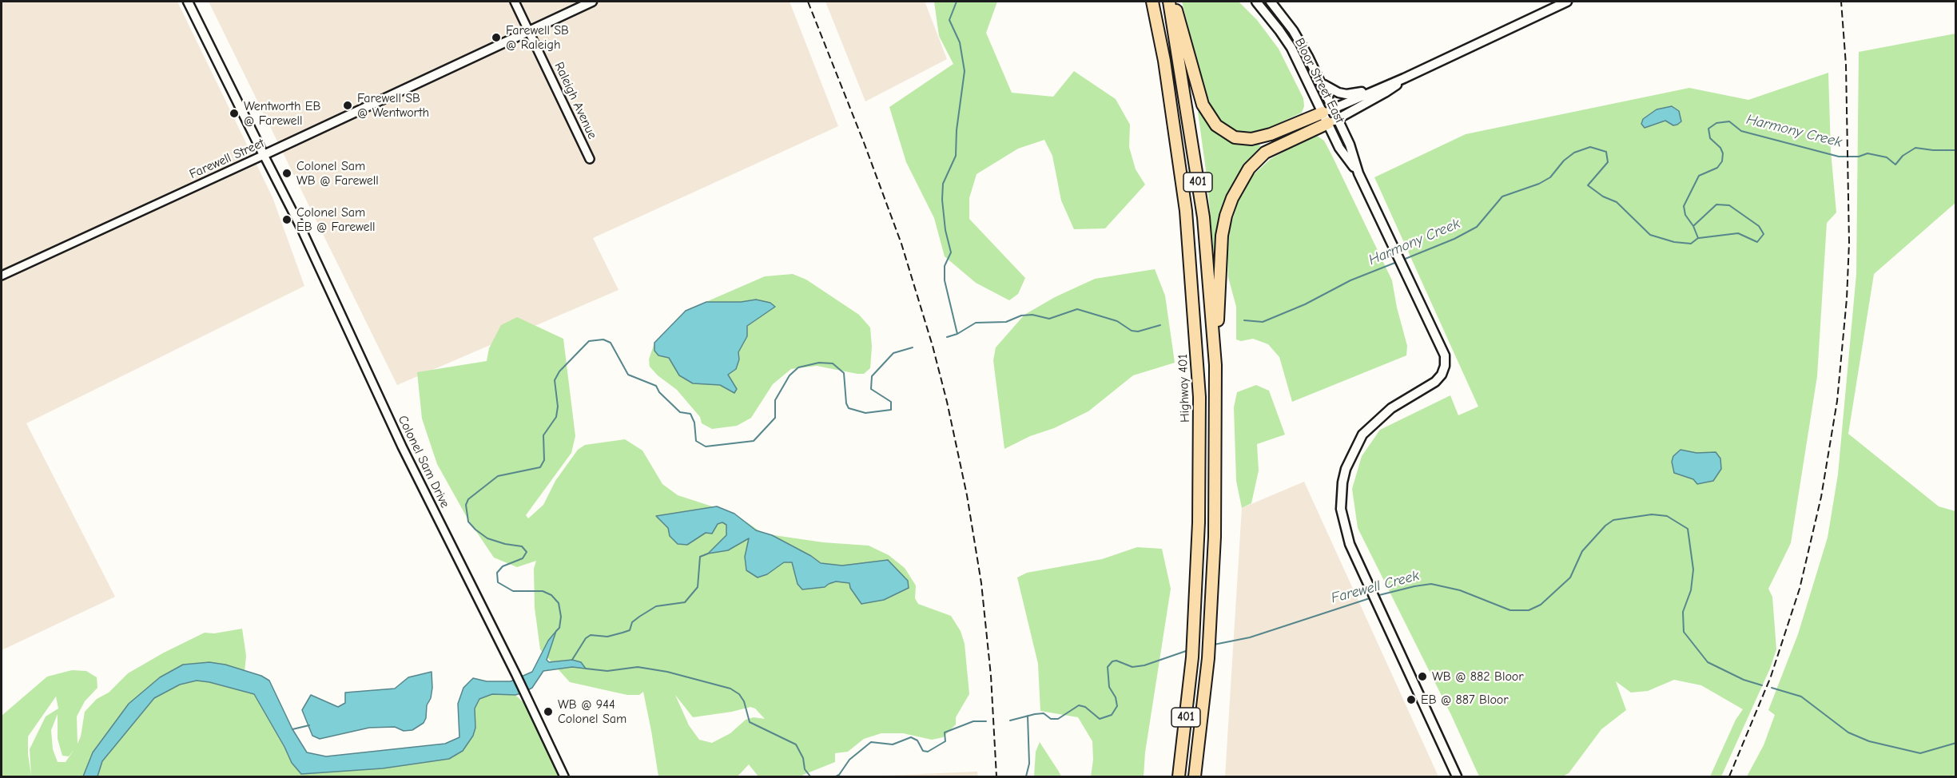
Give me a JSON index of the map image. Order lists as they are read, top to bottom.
{
  "streets": {
    "highway": ["401", "Highway 401"],
    "main road": ["Bloor Street East", "Farewell Street"],
    "street": ["Raleigh Avenue", "Colonel Sam Drive"]
  },
  "crossings": [
    ["Raleigh Avenue", "Farewell Street"],
    ["Farewell Street", "Colonel Sam Drive"]
  ],
  "water": ["Harmony Creek", "Farewell Creek"],
  "places": [
    "Farewell SB @ Raleigh",
    "Farewell SB @ Wentworth",
    "Wentworth EB @ Farewell",
    "Colonel Sam WB @ Farewell",
    "Colonel Sam EB @ Farewell",
    "WB @ 882 Bloor",
    "EB @ 887 Bloor",
    "WB @ 944 Colonel Sam"
  ]
}
